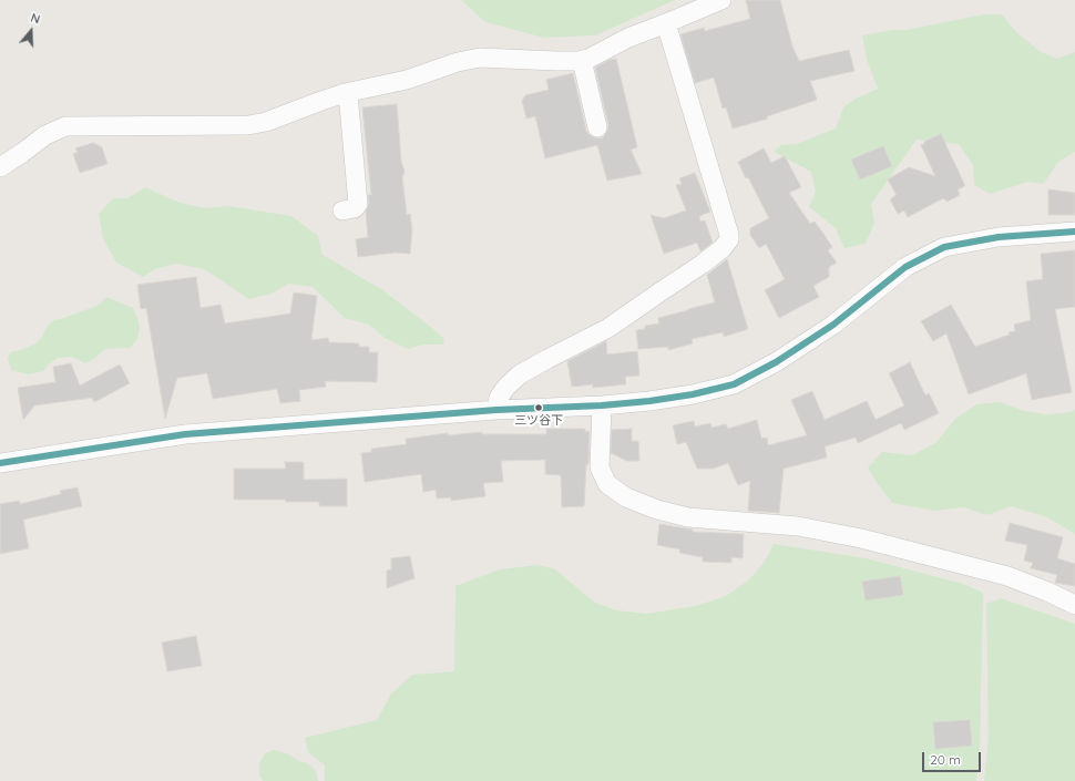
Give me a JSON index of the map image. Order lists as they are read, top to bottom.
{
  "places": ["三ツ谷下"],
  "scale_bar": "20 m",
  "north": "top"
}
